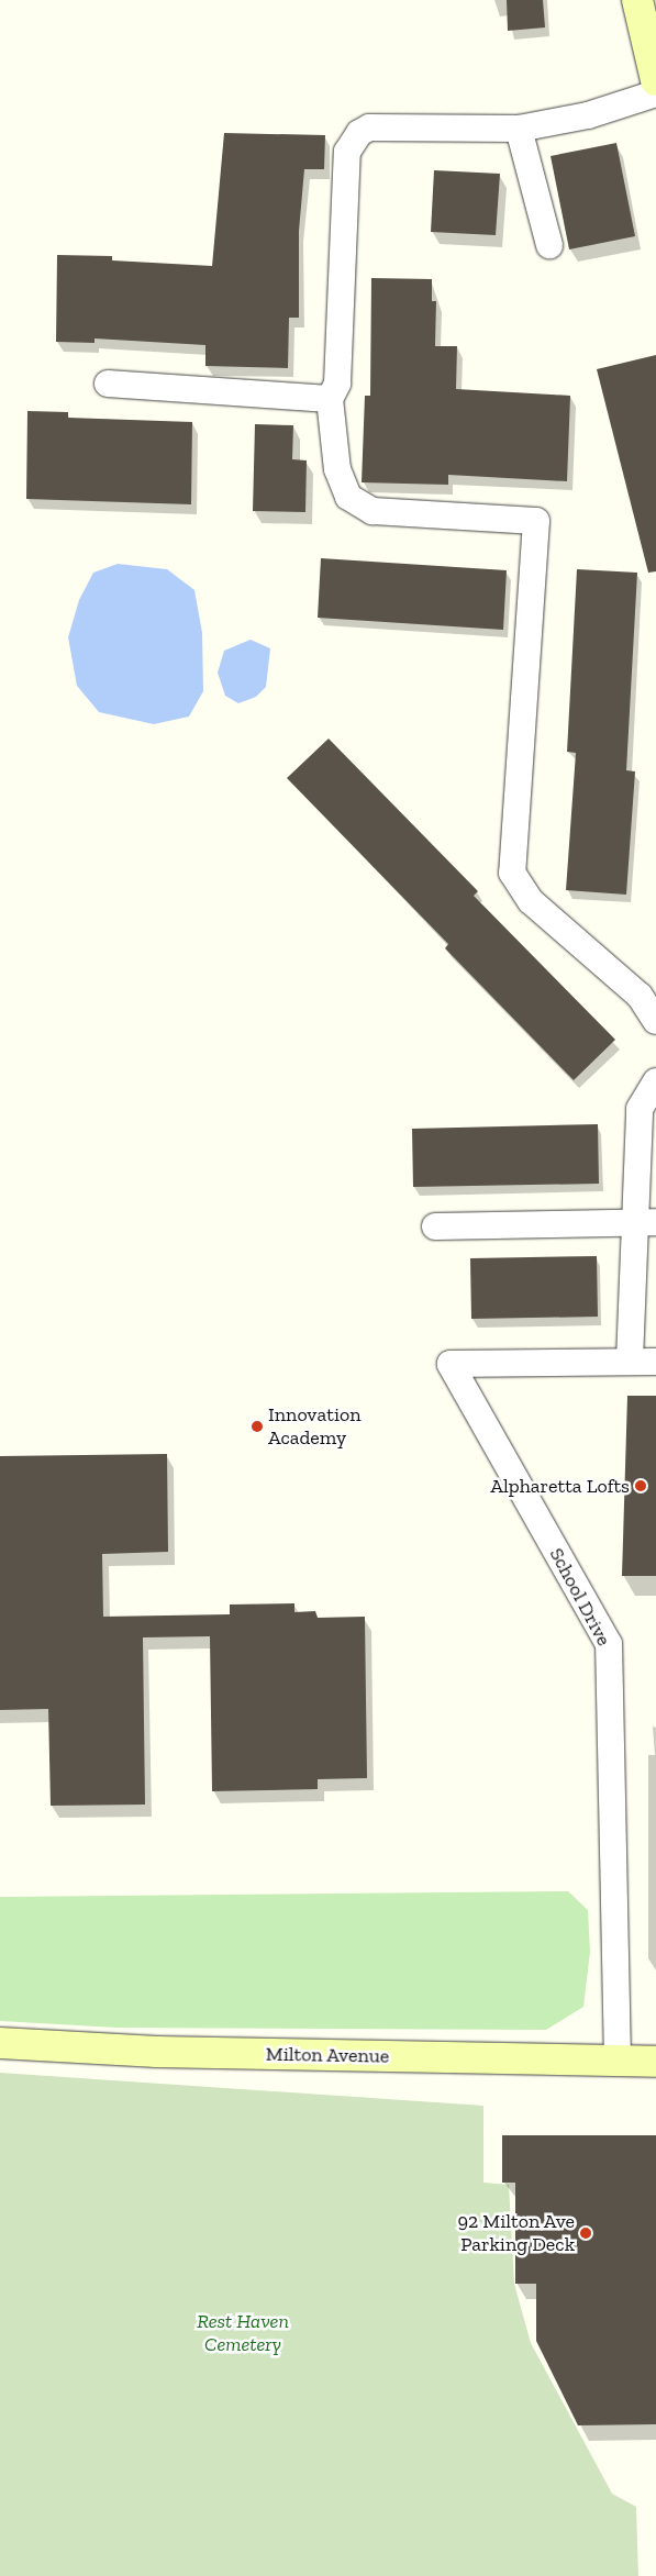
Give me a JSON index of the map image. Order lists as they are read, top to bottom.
{
  "streets": {
    "street": ["School Drive", "Milton Avenue"]
  },
  "crossings": [
    ["School Drive", "Milton Avenue"]
  ],
  "parks": ["Rest Haven Cemetery"],
  "places": ["Innovation Academy", "Alpharetta Lofts", "92 Milton Ave Parking Deck"]
}
